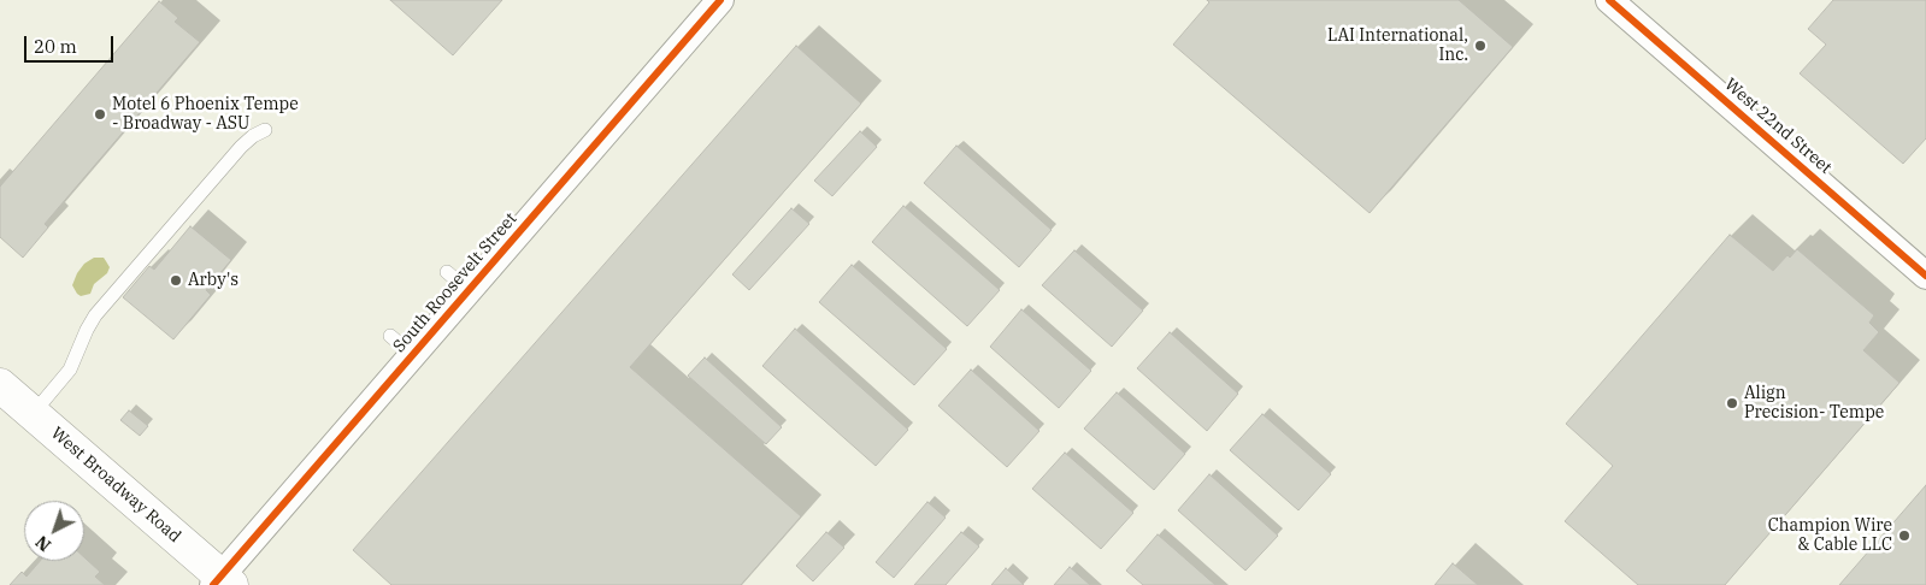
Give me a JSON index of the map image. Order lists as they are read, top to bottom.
{
  "streets": {
    "main road": ["West Broadway Road"],
    "street": ["West 22nd Street", "South Roosevelt Street"]
  },
  "crossings": [
    ["South Roosevelt Street", "West Broadway Road"]
  ],
  "places": [
    "LAI International, Inc.",
    "Motel 6 Phoenix Tempe - Broadway - ASU",
    "Arby's",
    "Align Precision- Tempe",
    "Champion Wire & Cable LLC"
  ],
  "scale_bar": "20 m",
  "north": "bottom left"
}
